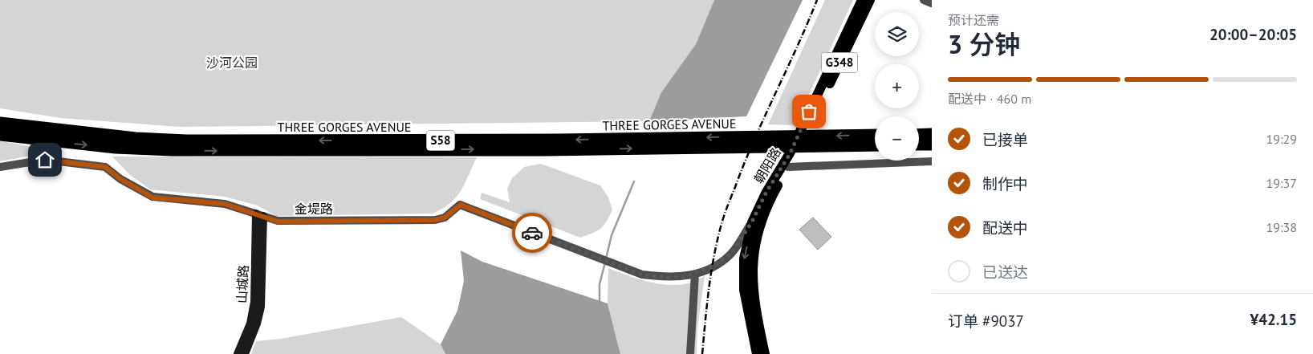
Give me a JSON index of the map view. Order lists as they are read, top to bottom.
{
  "streets": {
    "highway": ["THREE GORGES AVENUE", "S58"],
    "main road": ["G348", "朝阳路"],
    "street": ["金堤路", "山城路"]
  },
  "crossings": [
    ["金堤路", "山城路"]
  ],
  "parks": ["沙河公园"],
  "page": {
    "heading": ["3 分钟", "预计还需", "20:00–20:05"],
    "panel": ["订单 #9037", "¥42.15"],
    "map_buttons": ["+", "−"],
    "bar": "配送中 · 460 m",
    "list": [
      ["已接单", "19:29"],
      ["制作中", "19:37"],
      ["配送中", "19:38"],
      "已送达"
    ]
  }
}
